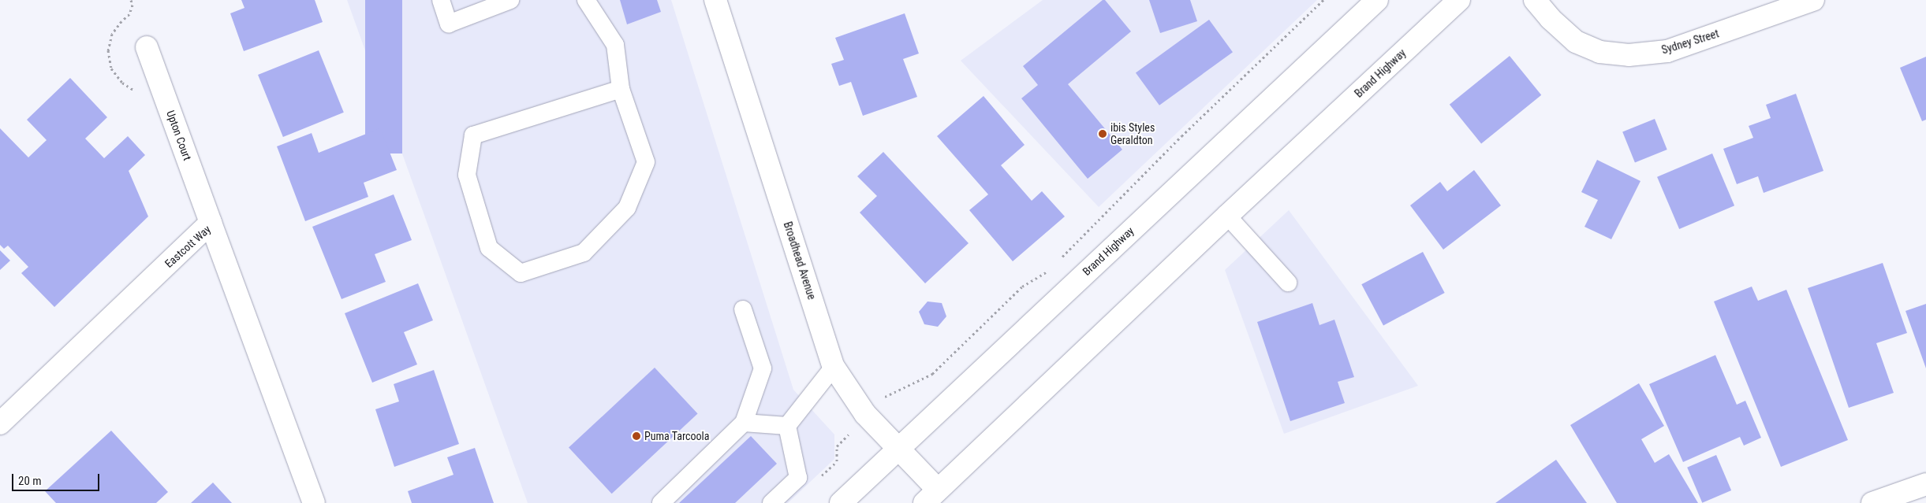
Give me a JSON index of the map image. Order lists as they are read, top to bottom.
{
  "streets": {
    "main road": [
      "Sydney Street",
      "Brand Highway",
      "Upton Court",
      "Eastcott Way",
      "Broadhead Avenue"
    ]
  },
  "crossings": [
    ["Brand Highway", "Broadhead Avenue"],
    ["Upton Court", "Eastcott Way"]
  ],
  "places": ["ibis Styles Geraldton", "Puma Tarcoola"],
  "scale_bar": "20 m"
}
